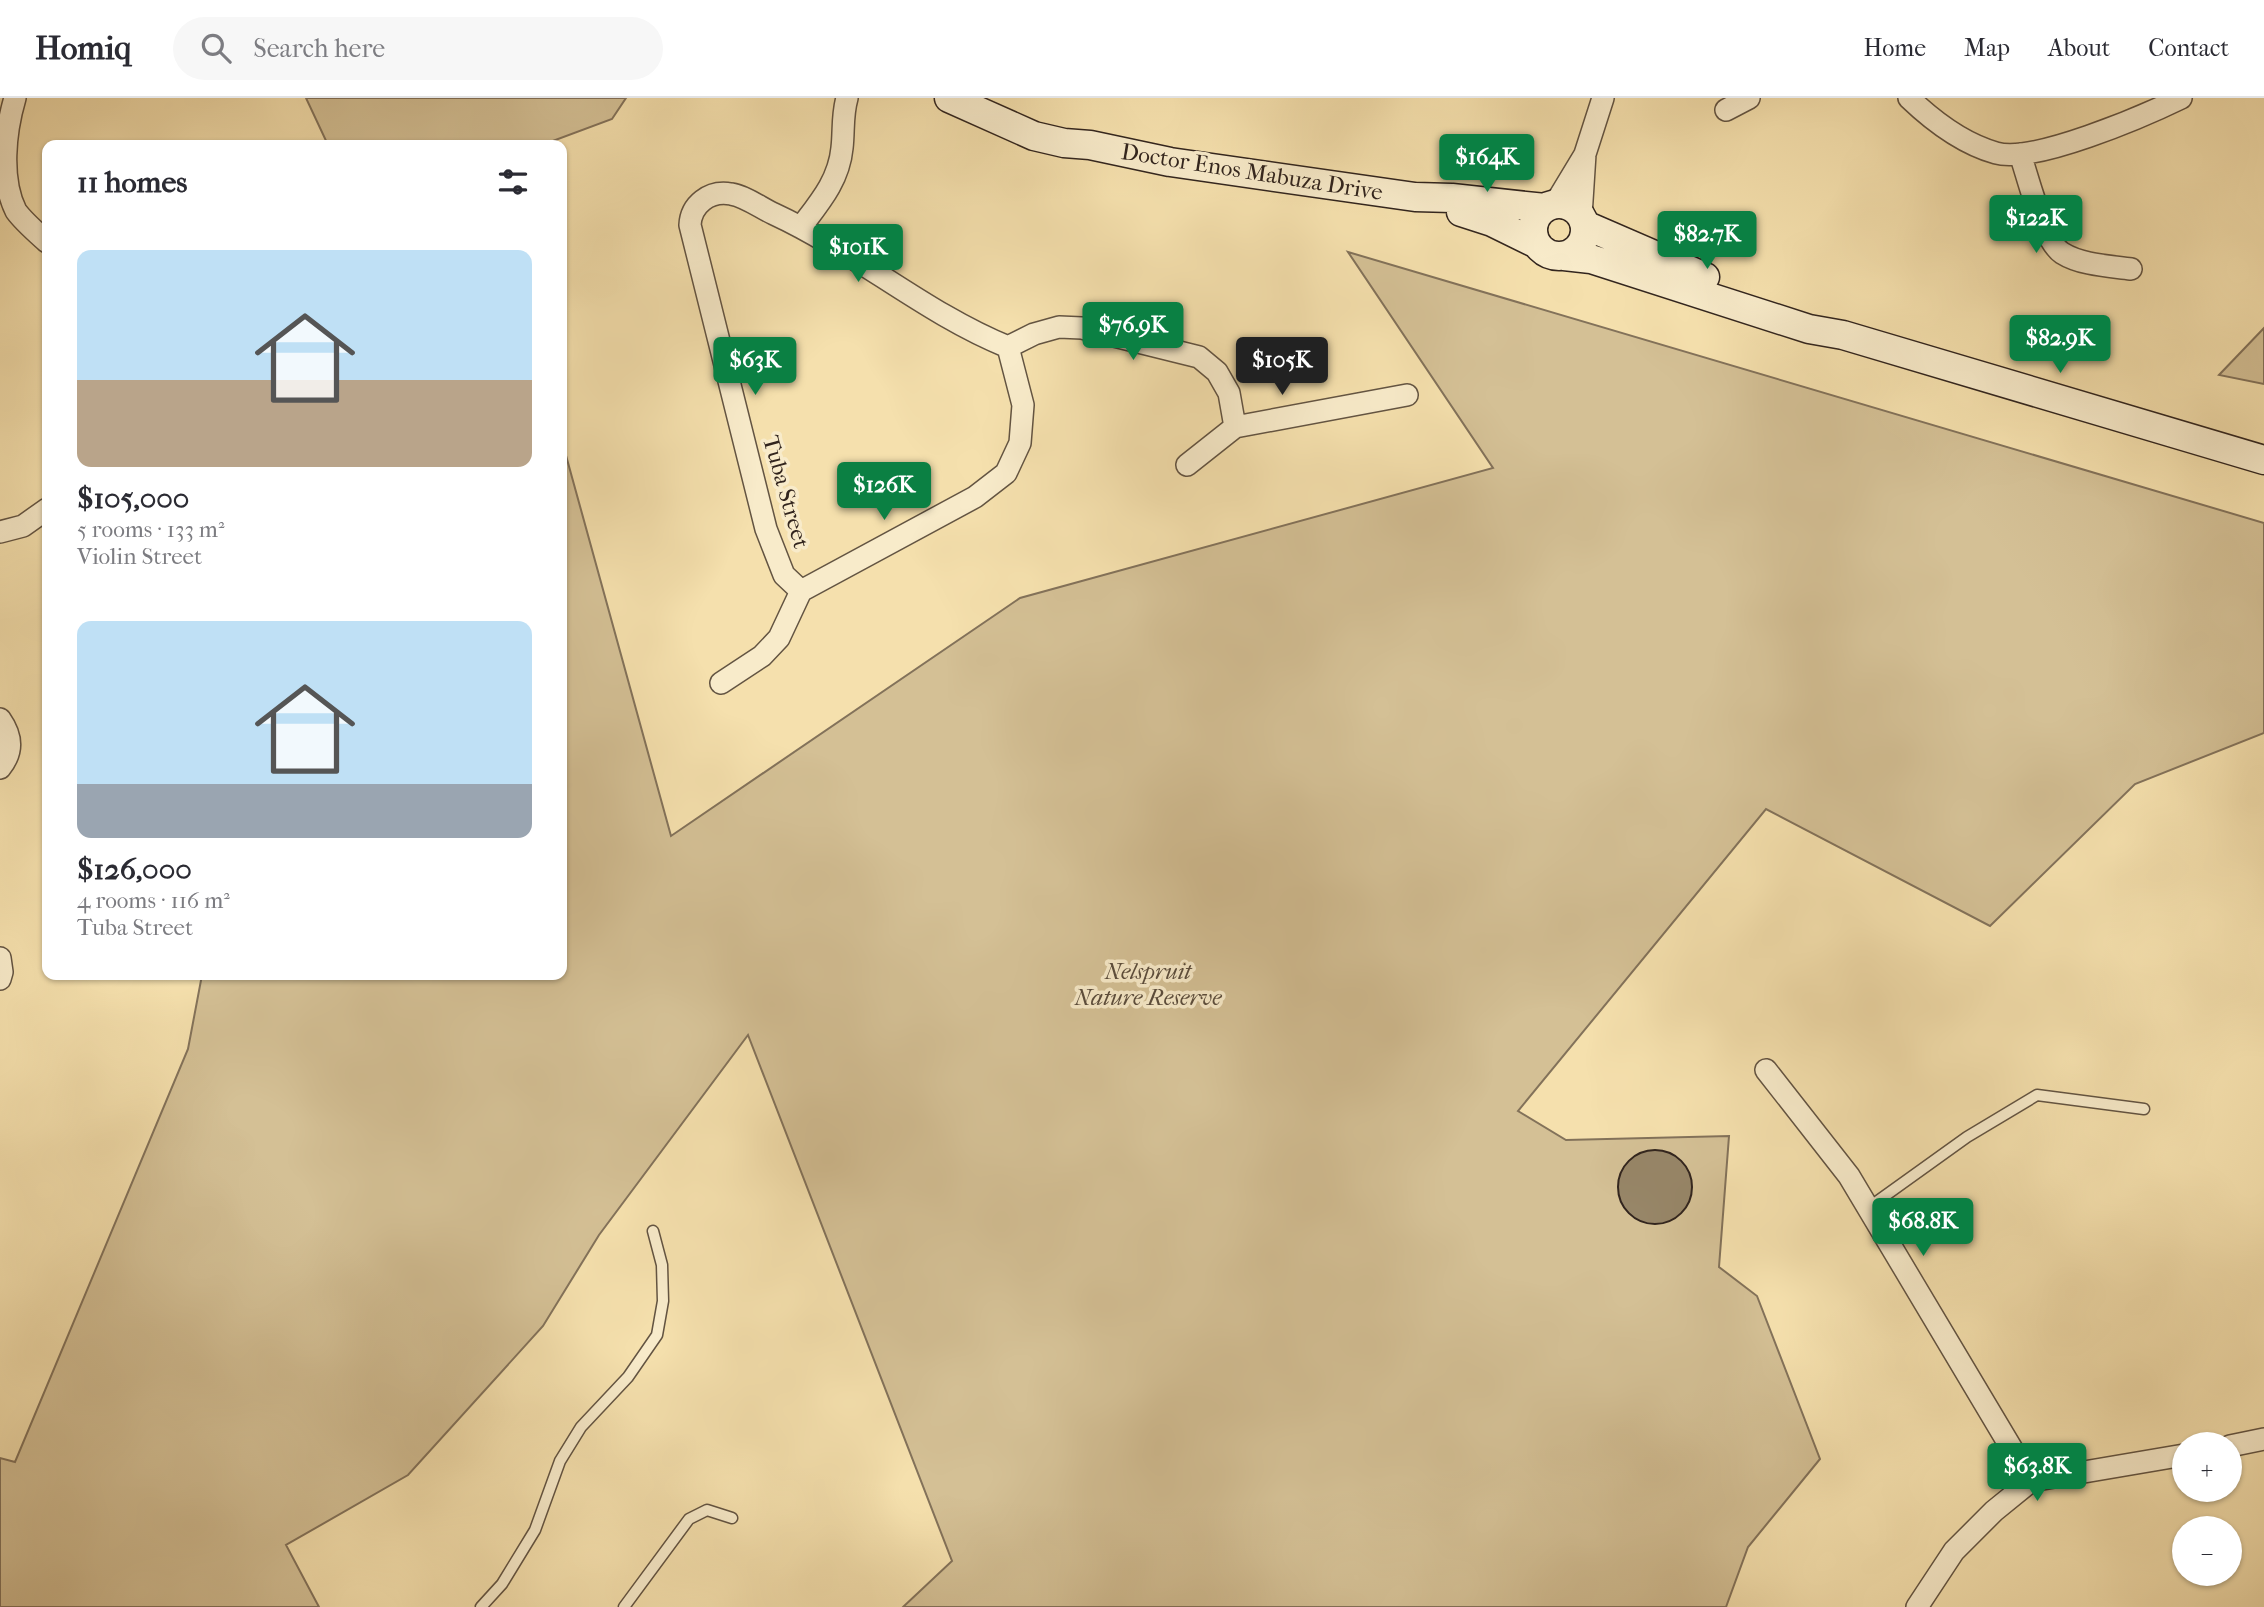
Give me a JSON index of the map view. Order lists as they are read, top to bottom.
{
  "streets": {
    "main road": ["Doctor Enos Mabuza Drive"],
    "street": ["Tuba Street"]
  },
  "parks": ["Nelspruit Nature Reserve"],
  "page": {
    "header": "Homiq",
    "search": "Search here",
    "nav": [
      "Home",
      "Map",
      "About",
      "Contact"
    ],
    "price": [
      "$164K",
      "$122K",
      "$82.7K",
      "$101K",
      "$76.9K",
      "$82.9K",
      "$63K",
      "$105K",
      "$126K",
      "$68.8K",
      "$63.8K"
    ],
    "heading": "11 homes",
    "list": [
      {
        "name": "$105,000",
        "note": "5 rooms · 133 m² · Violin Street"
      },
      {
        "name": "$126,000",
        "note": "4 rooms · 116 m² · Tuba Street"
      }
    ],
    "map_buttons": ["+", "−"]
  }
}
